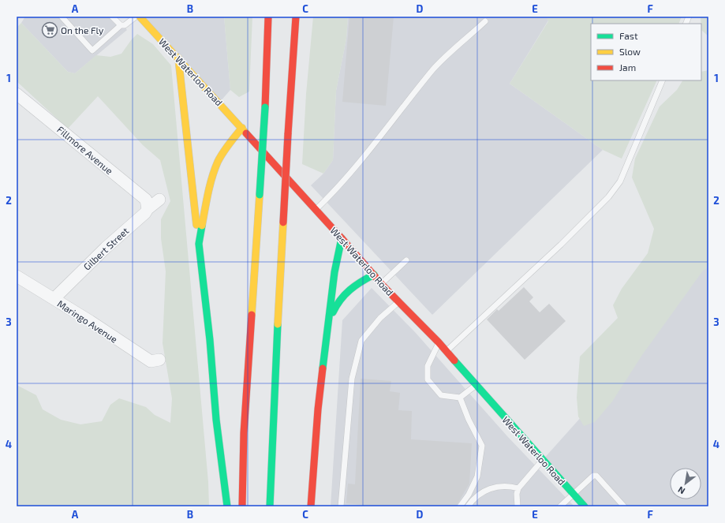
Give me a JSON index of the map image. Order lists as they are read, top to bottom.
{
  "streets": {
    "main road": ["West Waterloo Road"],
    "street": ["Fillmore Avenue", "Gilbert Street", "Maringo Avenue"]
  },
  "crossings": [
    ["Fillmore Avenue", "Gilbert Street"],
    ["Gilbert Street", "Maringo Avenue"]
  ],
  "places": {
    "supermarket": ["On the Fly"]
  },
  "legend": ["Fast", "Slow", "Jam"],
  "north": "bottom left",
  "grid": {
    "columns": [
      "A",
      "B",
      "C",
      "D",
      "E",
      "F"
    ],
    "rows": [
      "1",
      "2",
      "3",
      "4"
    ]
  }
}
